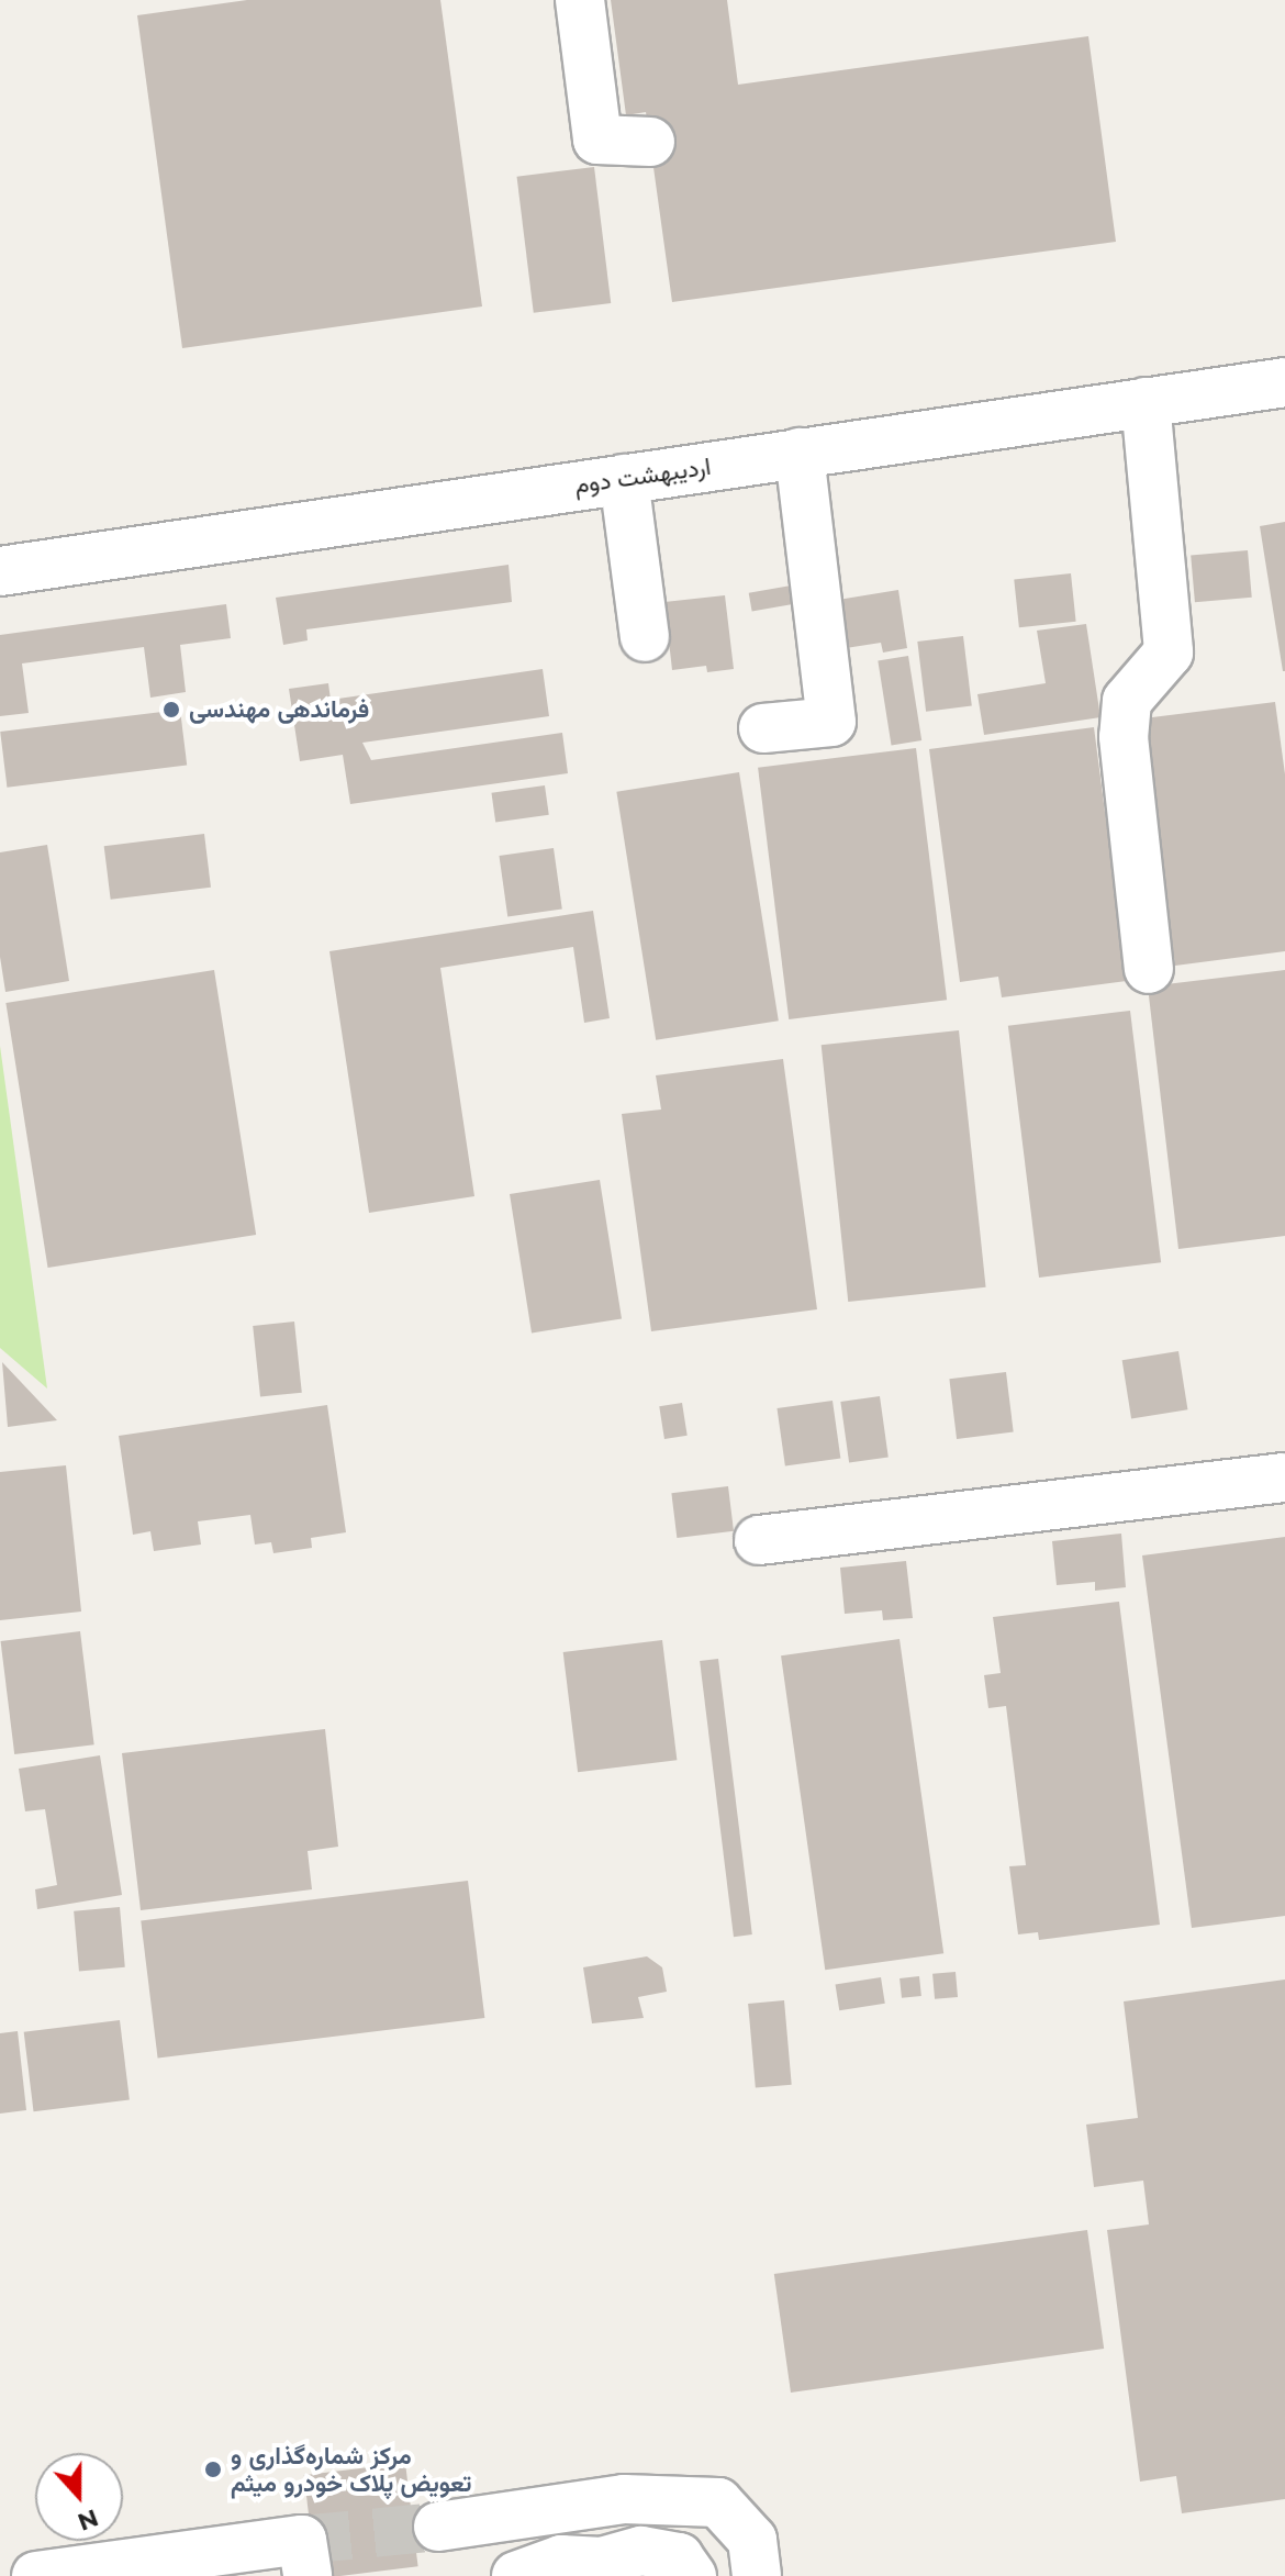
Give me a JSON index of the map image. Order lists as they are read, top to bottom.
{
  "streets": {
    "street": ["اردیبهشت دوم"]
  },
  "places": ["فرماندهی مهندسی", "مرکز شماره‌گذاری و تعویض پلاک خودرو میثم"],
  "north": "bottom"
}
